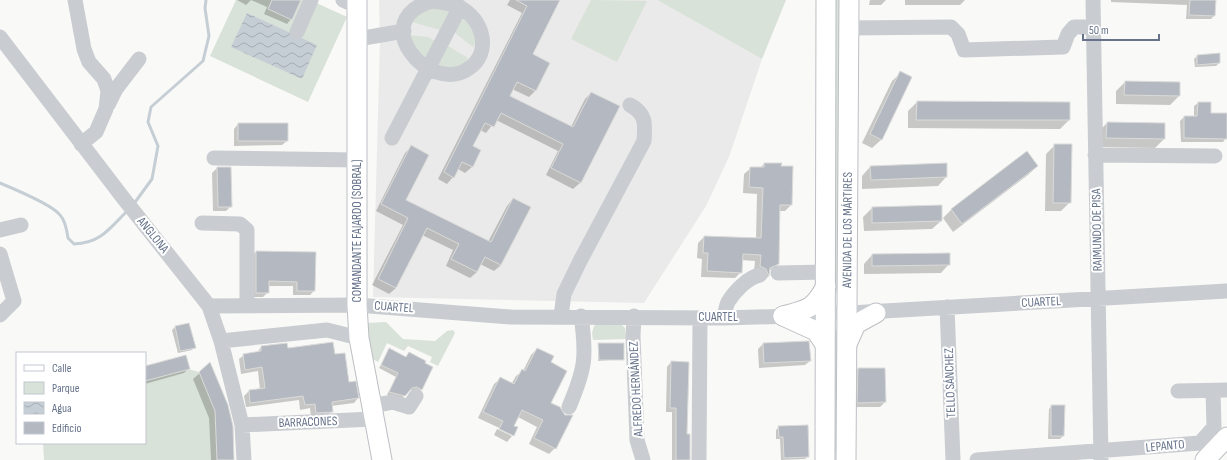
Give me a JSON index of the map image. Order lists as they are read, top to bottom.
{
  "streets": {
    "main road": ["AVENIDA DE LOS MÁRTIRES", "COMANDANTE FAJARDO (SOBRAL)"],
    "street": [
      "RAIMUNDO DE PISA",
      "ANGLONA",
      "CUARTEL",
      "TELLO SÁNCHEZ",
      "ALFREDO HERNÁNDEZ",
      "BARRACONES",
      "LEPANTO"
    ]
  },
  "crossings": [
    ["AVENIDA DE LOS MÁRTIRES", "CUARTEL"],
    ["RAIMUNDO DE PISA", "CUARTEL"],
    ["RAIMUNDO DE PISA", "LEPANTO"],
    ["COMANDANTE FAJARDO (SOBRAL)", "CUARTEL"],
    ["COMANDANTE FAJARDO (SOBRAL)", "BARRACONES"],
    ["ANGLONA", "CUARTEL"],
    ["ANGLONA", "BARRACONES"],
    ["CUARTEL", "TELLO SÁNCHEZ"],
    ["CUARTEL", "ALFREDO HERNÁNDEZ"]
  ],
  "legend": [
    "Calle",
    "Parque",
    "Agua",
    "Edificio"
  ],
  "scale_bar": "50 m"
}
